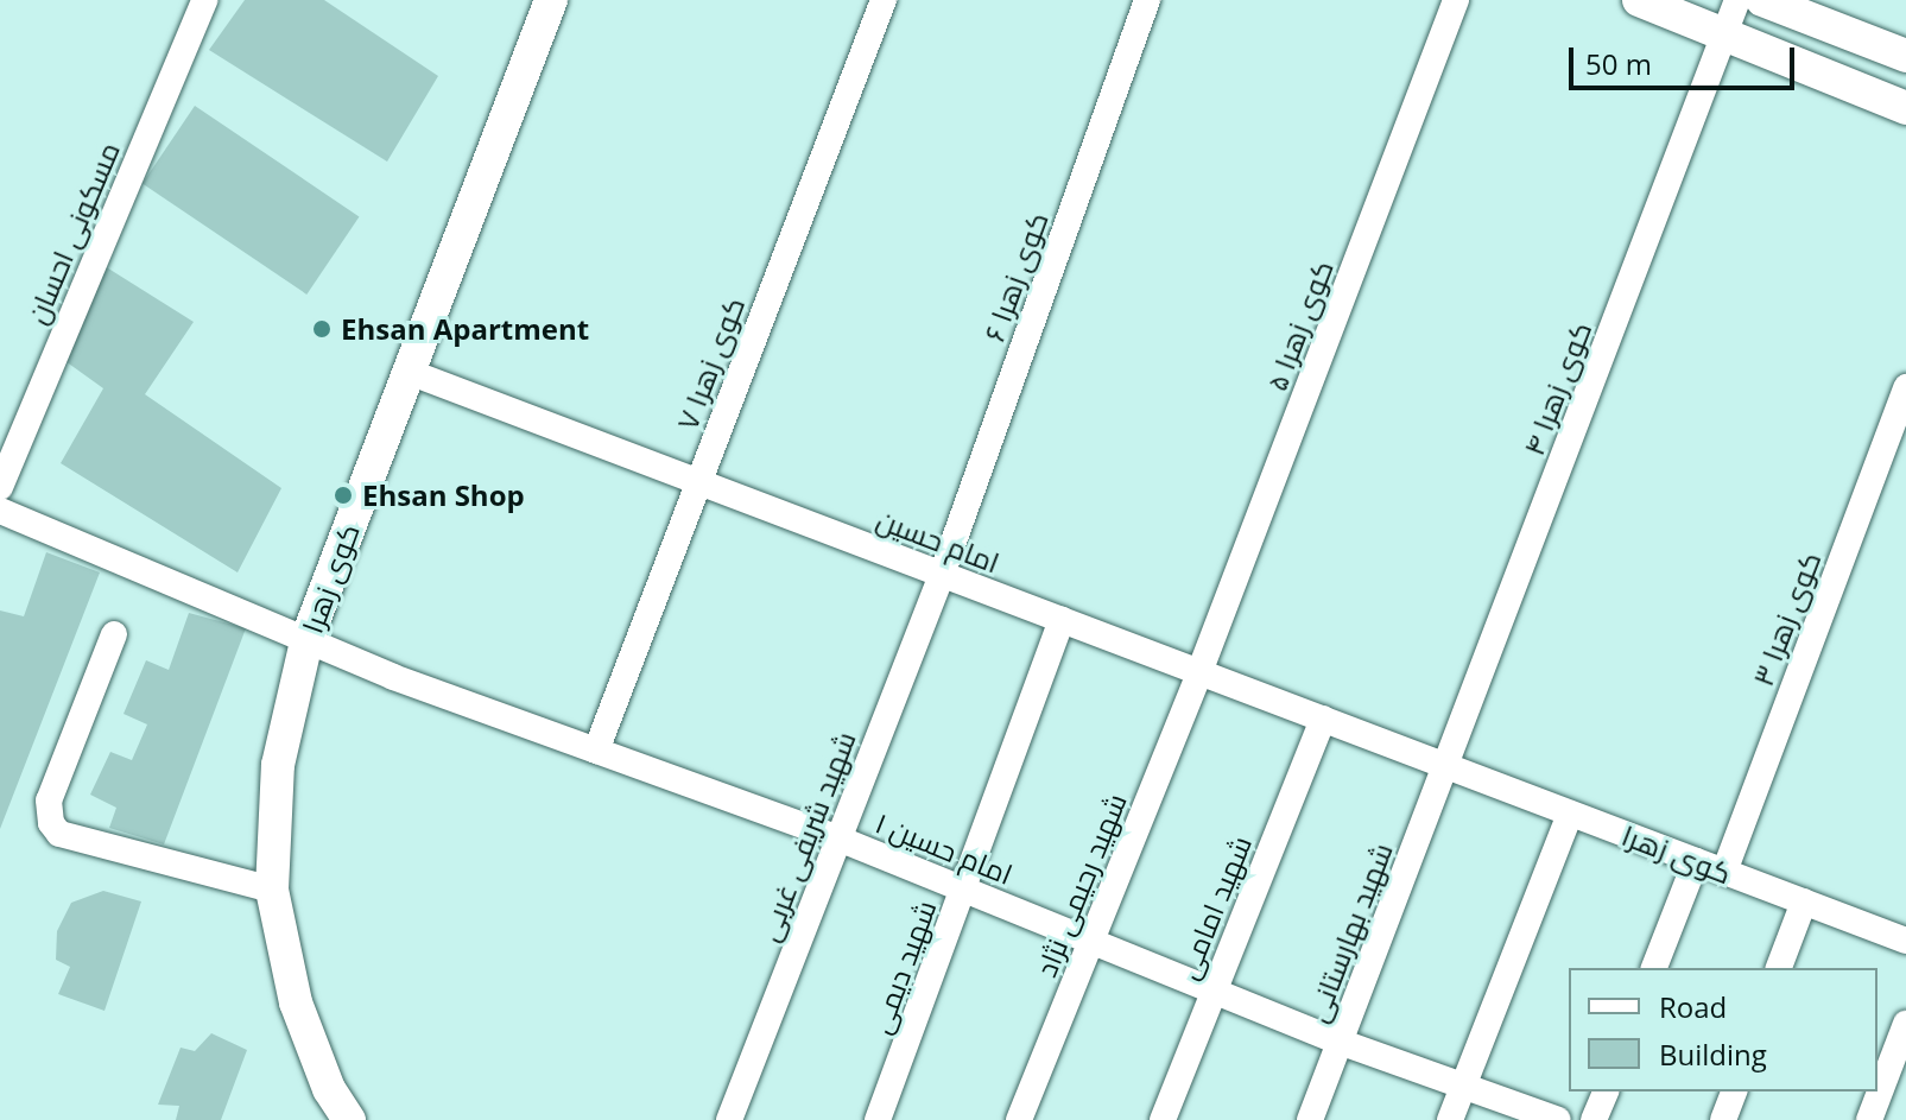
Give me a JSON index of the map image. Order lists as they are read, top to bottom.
{
  "streets": {
    "street": [
      "مسکونی احسان",
      "کوی زهرا ۶",
      "کوی زهرا ۵",
      "کوی زهرا ۷",
      "کوی زهرا ۴",
      "امام حسین",
      "کوی زهرا",
      "کوی زهرا ۳",
      "شهید شریفی غربی",
      "امام حسین ۱",
      "شهید رحیمی نژاد",
      "شهید امامی",
      "شهید بهارستانی",
      "شهید دیمی"
    ]
  },
  "crossings": [
    ["کوی زهرا ۶", "امام حسین"],
    ["کوی زهرا ۶", "شهید شریفی غربی"],
    ["کوی زهرا ۵", "امام حسین"],
    ["کوی زهرا ۵", "شهید رحیمی نژاد"],
    ["کوی زهرا ۷", "امام حسین"],
    ["کوی زهرا ۷", "امام حسین ۱"],
    ["کوی زهرا ۴", "امام حسین"],
    ["کوی زهرا ۴", "کوی زهرا"],
    ["کوی زهرا ۴", "شهید بهارستانی"],
    ["امام حسین", "کوی زهرا"],
    ["امام حسین", "شهید شریفی غربی"],
    ["امام حسین", "شهید رحیمی نژاد"],
    ["امام حسین", "شهید امامی"],
    ["امام حسین", "شهید بهارستانی"],
    ["امام حسین", "شهید دیمی"],
    ["کوی زهرا", "کوی زهرا ۳"],
    ["کوی زهرا", "امام حسین ۱"],
    ["کوی زهرا", "شهید بهارستانی"],
    ["شهید شریفی غربی", "امام حسین ۱"],
    ["امام حسین ۱", "شهید رحیمی نژاد"],
    ["امام حسین ۱", "شهید امامی"],
    ["امام حسین ۱", "شهید بهارستانی"],
    ["امام حسین ۱", "شهید دیمی"]
  ],
  "places": ["Ehsan Apartment", "Ehsan Shop"],
  "legend": ["Road", "Building"],
  "scale_bar": "50 m"
}
